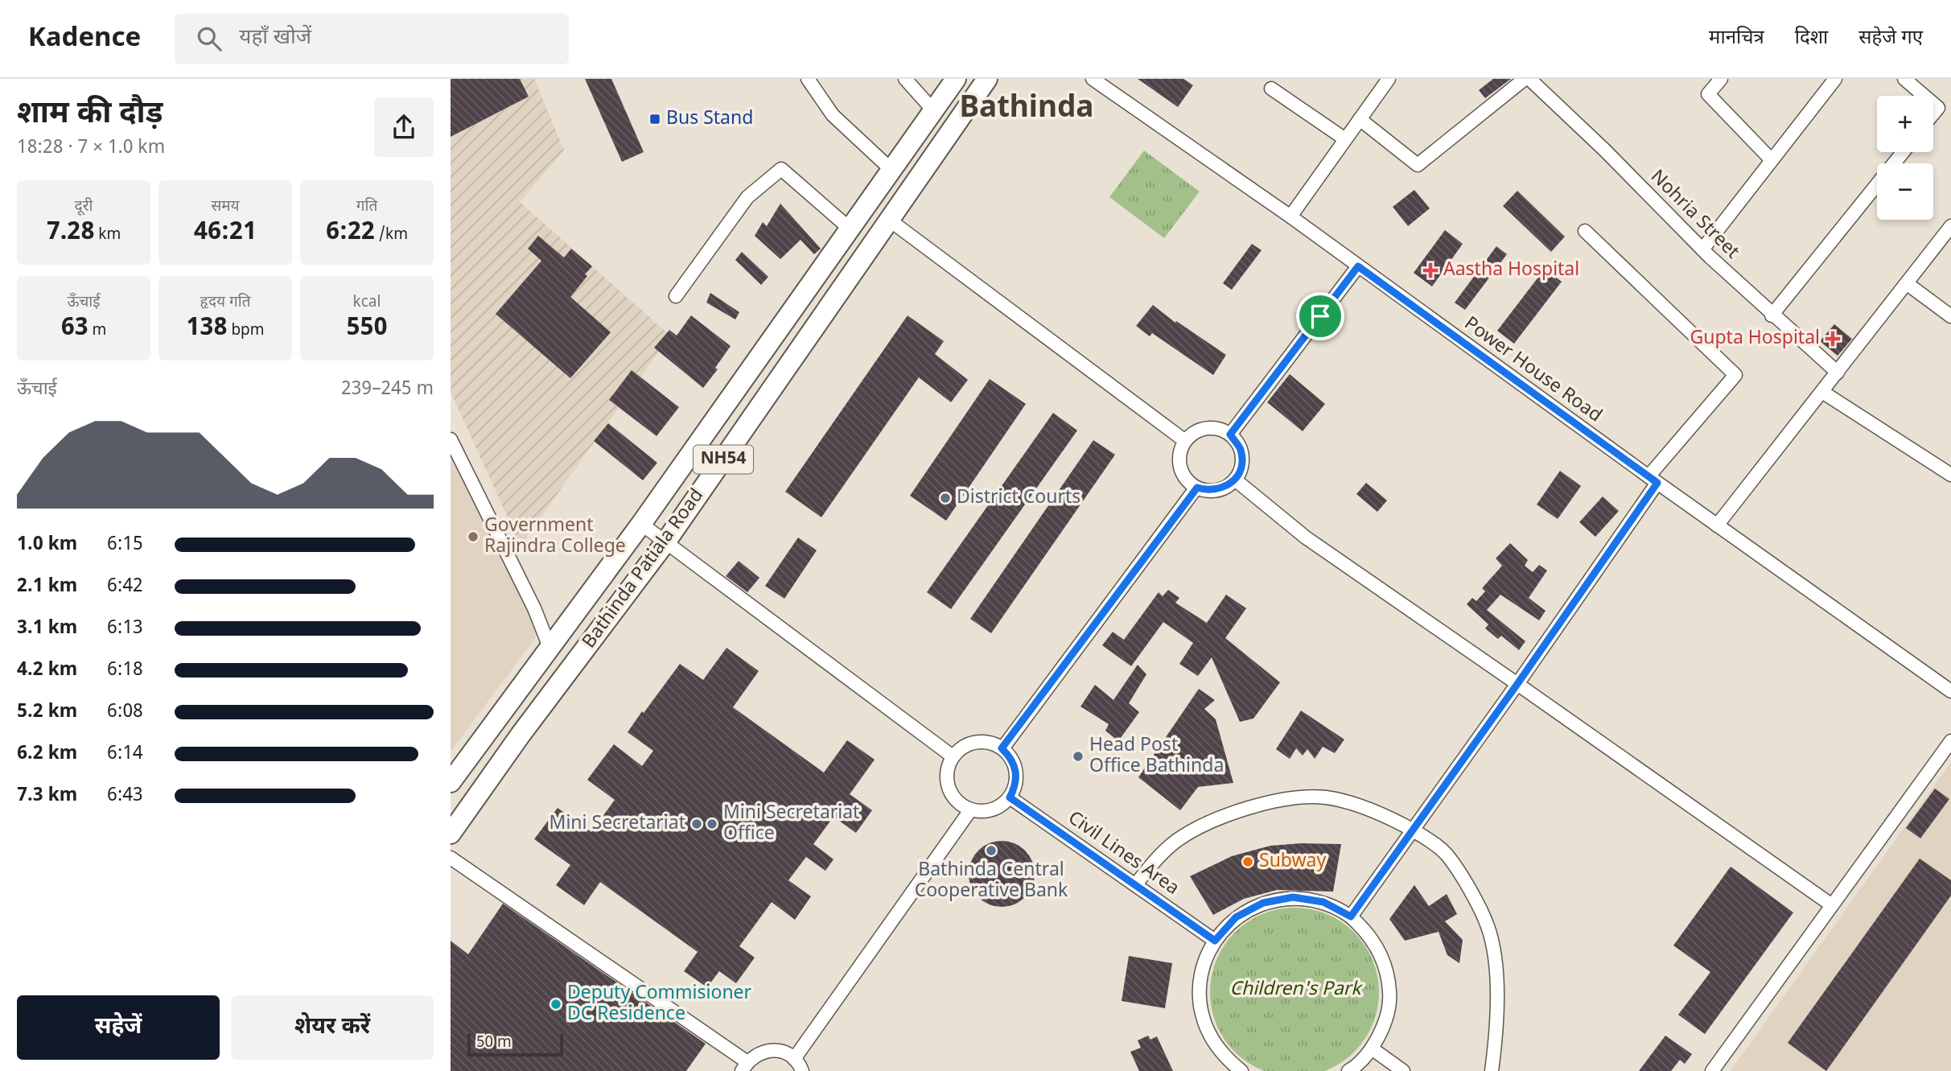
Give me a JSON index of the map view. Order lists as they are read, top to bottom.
{
  "streets": {
    "highway": ["NH54", "Bathinda Patiala Road"],
    "street": ["Nohria Street", "Power House Road", "Civil Lines Area"]
  },
  "districts": ["Bathinda"],
  "parks": ["Children's Park"],
  "places": {
    "transit": ["Bus Stand"],
    "health": ["Aastha Hospital", "Gupta Hospital"],
    "other": [
      "District Courts",
      "Government Rajindra College",
      "Head Post Office Bathinda",
      "Mini Secretariat",
      "Mini Secretariat Office",
      "Bathinda Central Cooperative Bank",
      "Subway",
      "Deputy Commisioner DC Residence"
    ]
  },
  "scale_bar": "50 m",
  "page": {
    "header": "Kadence",
    "search": "यहाँ खोजें",
    "nav": ["मानचित्र", "दिशा", "सहेजे गए"],
    "heading": ["शाम की दौड़", "18:28 · 7 × 1.0 km"],
    "map_buttons": ["+", "−"],
    "stats": [
      ["दूरी", "7.28 km"],
      ["समय", "46:21"],
      ["गति", "6:22 /km"],
      ["ऊँचाई", "63 m"],
      ["हृदय गति", "138 bpm"],
      ["kcal", "550"]
    ],
    "chart": ["ऊँचाई", "239–245 m"],
    "list": [
      {
        "name": "1.0 km",
        "note": "6:15"
      },
      {
        "name": "2.1 km",
        "note": "6:42"
      },
      {
        "name": "3.1 km",
        "note": "6:13"
      },
      {
        "name": "4.2 km",
        "note": "6:18"
      },
      {
        "name": "5.2 km",
        "note": "6:08"
      },
      {
        "name": "6.2 km",
        "note": "6:14"
      },
      {
        "name": "7.3 km",
        "note": "6:43"
      }
    ],
    "buttons": ["सहेजें", "शेयर करें"],
    "scale": "50 m"
  }
}
